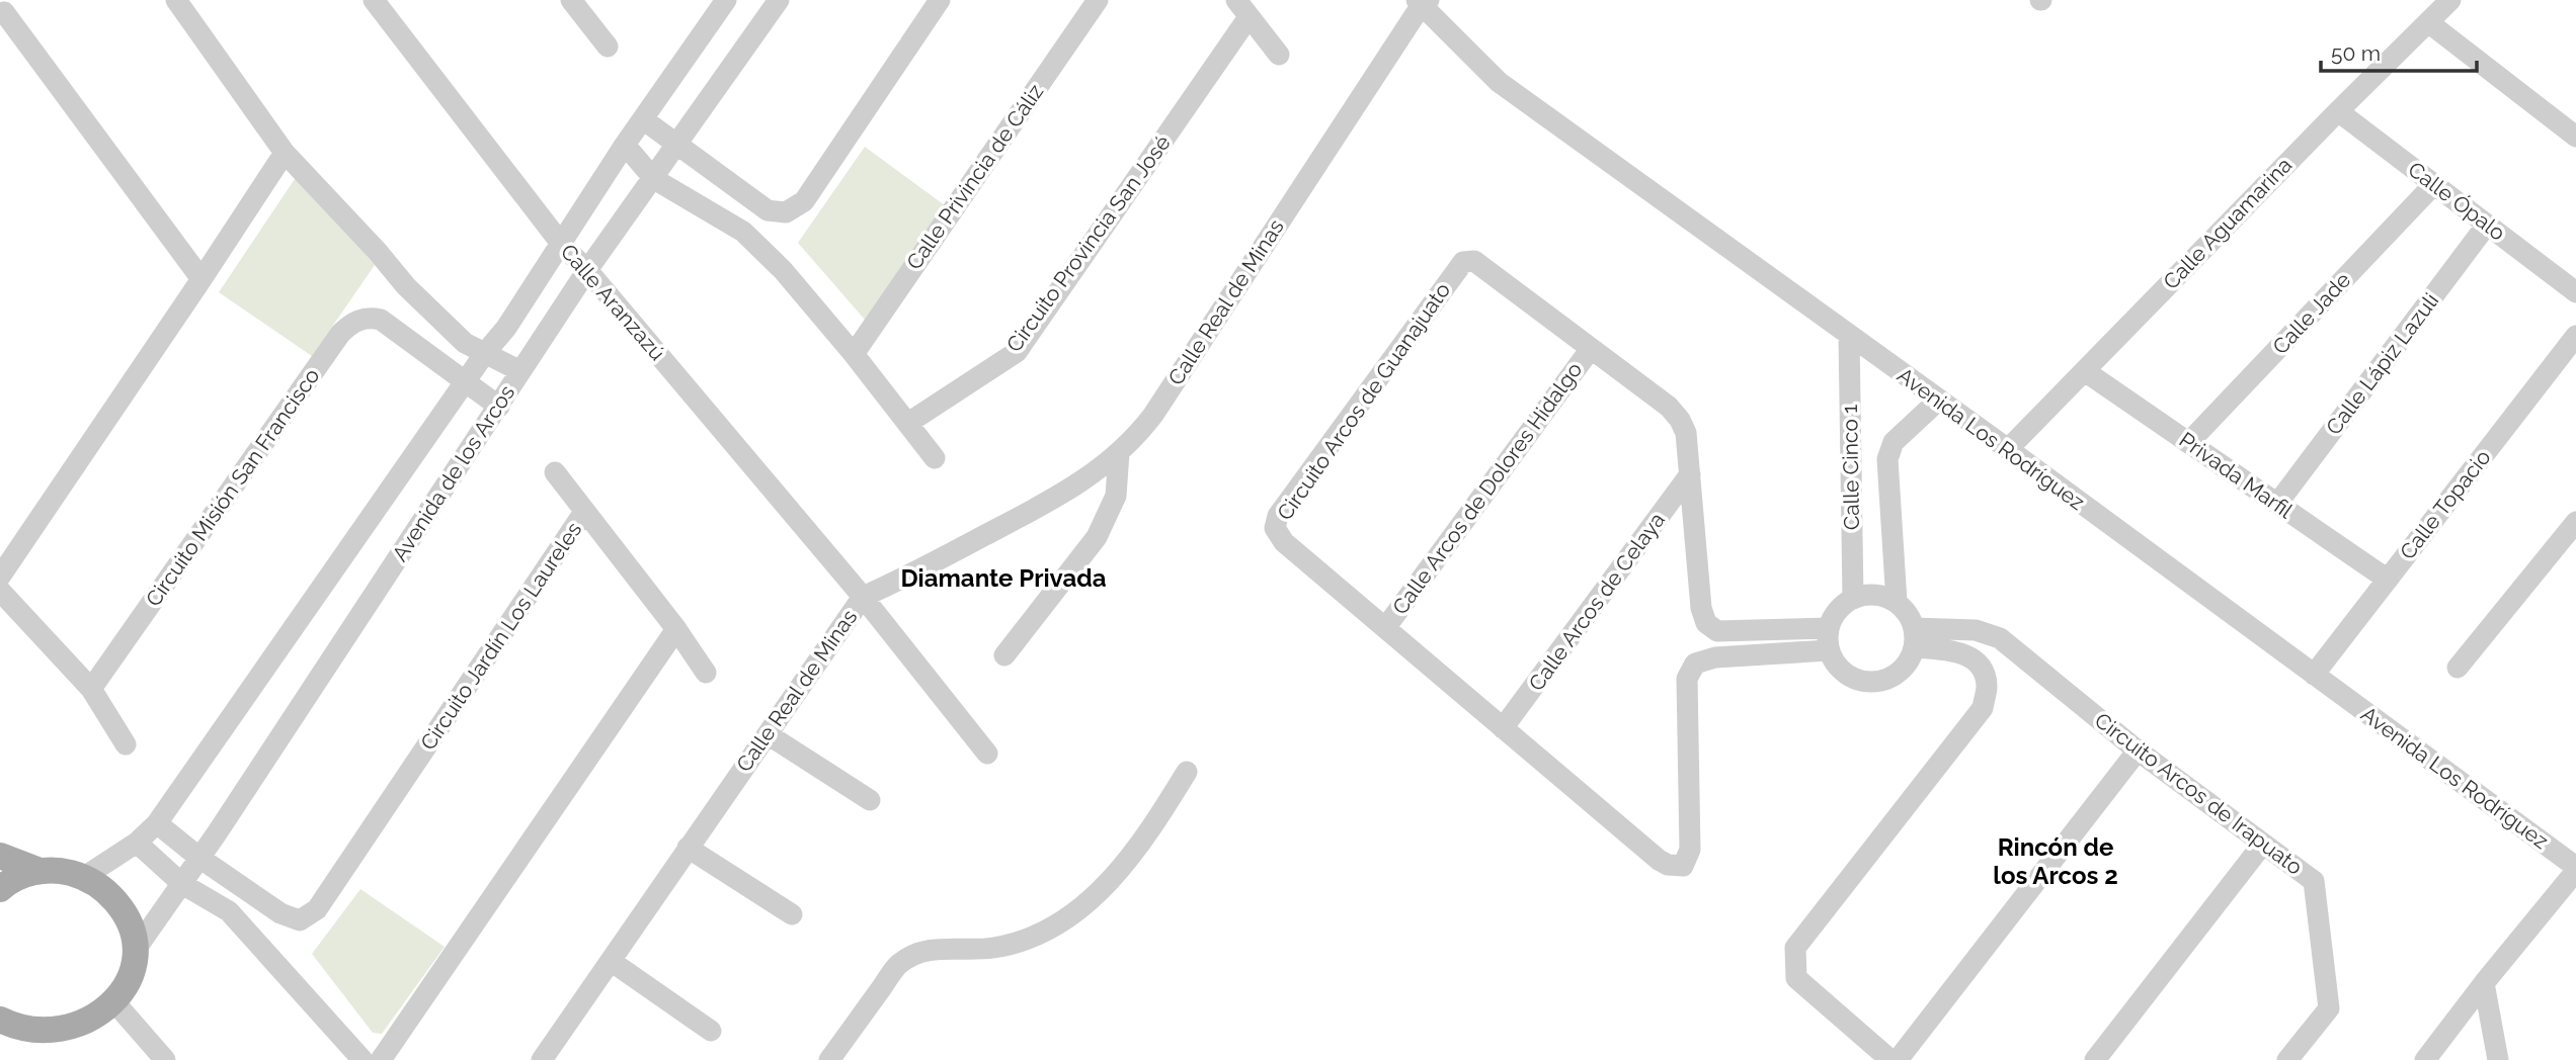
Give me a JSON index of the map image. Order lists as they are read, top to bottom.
{
  "streets": {
    "street": [
      "Calle Privincia de Cáliz",
      "Calle Ópalo",
      "Calle Aguamarina",
      "Circuito Provincia San José",
      "Calle Aranzazú",
      "Calle Real de Minas",
      "Calle Jade",
      "Calle Lápiz Lazuli",
      "Circuito Arcos de Guanajuato",
      "Avenida Los Rodríguez",
      "Calle Cinco 1",
      "Avenida de los Arcos",
      "Privada Marfil",
      "Circuito Misión San Francisco",
      "Calle Arcos de Dolores Hidalgo",
      "Calle Topacio",
      "Calle Arcos de Celaya",
      "Circuito Jardín Los Laureles",
      "Circuito Arcos de Irapuato"
    ]
  },
  "crossings": [
    ["Calle Ópalo", "Calle Aguamarina"],
    ["Calle Ópalo", "Calle Jade"],
    ["Calle Ópalo", "Calle Lápiz Lazuli"],
    ["Calle Aguamarina", "Avenida Los Rodríguez"],
    ["Calle Aguamarina", "Privada Marfil"],
    ["Calle Aranzazú", "Calle Real de Minas"],
    ["Calle Aranzazú", "Avenida de los Arcos"],
    ["Calle Real de Minas", "Avenida Los Rodríguez"],
    ["Calle Jade", "Privada Marfil"],
    ["Calle Lápiz Lazuli", "Privada Marfil"],
    ["Circuito Arcos de Guanajuato", "Calle Cinco 1"],
    ["Circuito Arcos de Guanajuato", "Calle Arcos de Dolores Hidalgo"],
    ["Circuito Arcos de Guanajuato", "Calle Arcos de Celaya"],
    ["Circuito Arcos de Guanajuato", "Circuito Arcos de Irapuato"],
    ["Avenida Los Rodríguez", "Calle Cinco 1"],
    ["Avenida Los Rodríguez", "Calle Topacio"],
    ["Calle Cinco 1", "Circuito Arcos de Irapuato"],
    ["Avenida de los Arcos", "Circuito Misión San Francisco"],
    ["Avenida de los Arcos", "Circuito Jardín Los Laureles"],
    ["Privada Marfil", "Calle Topacio"]
  ],
  "districts": ["Diamante Privada", "Rincón de los Arcos 2"],
  "scale_bar": "50 m"
}
